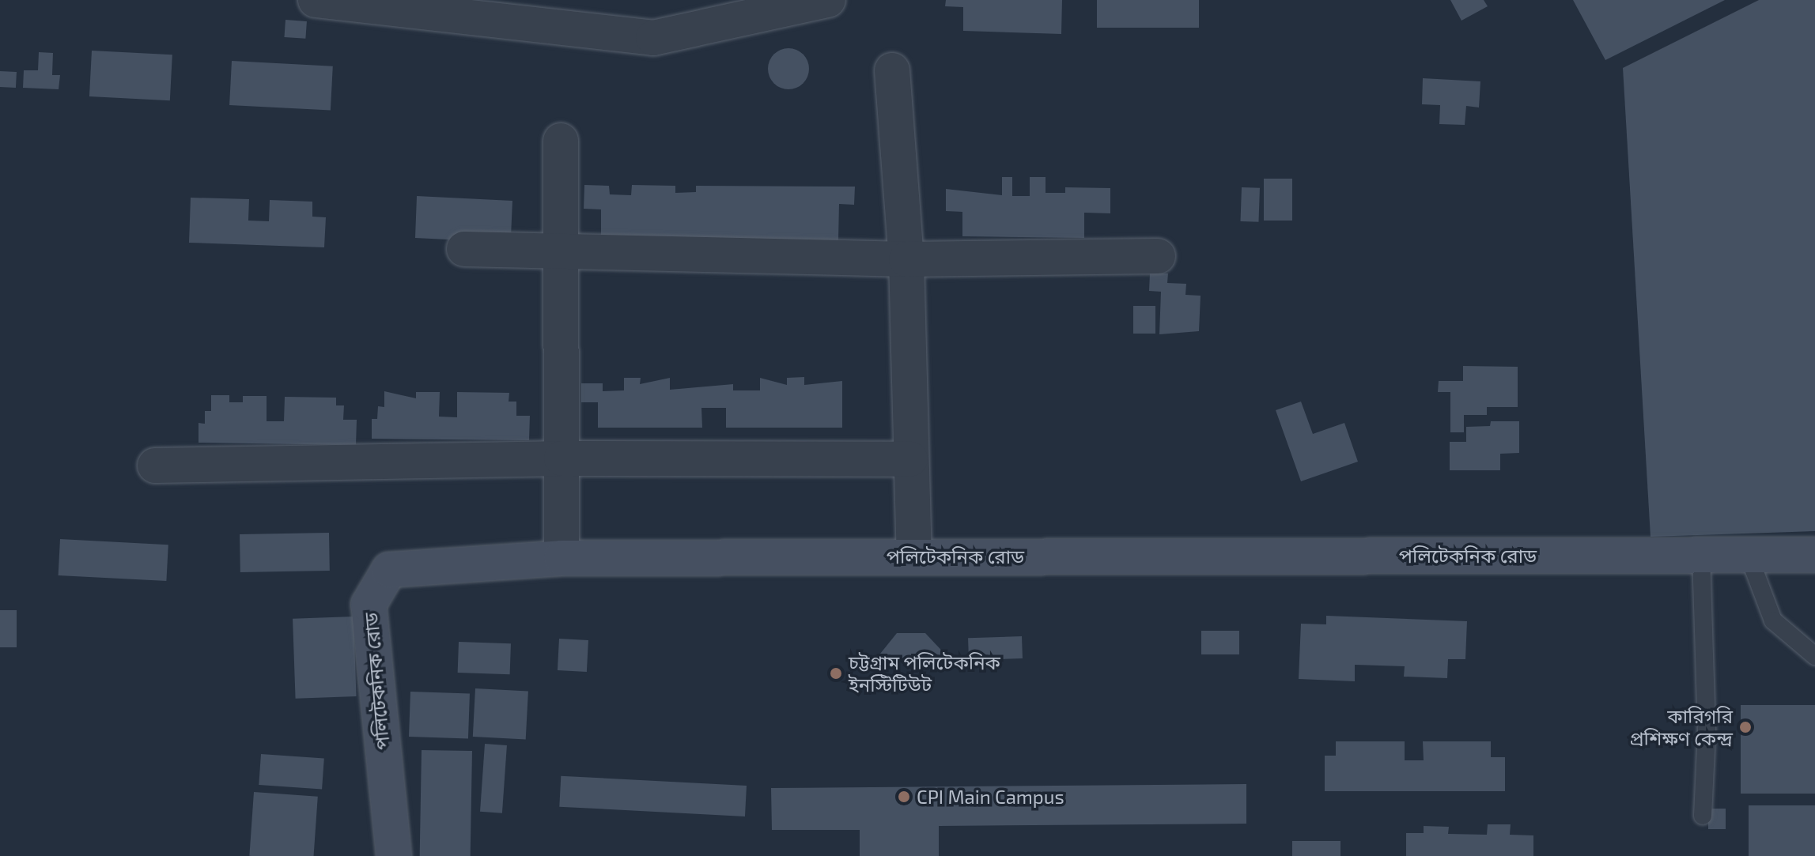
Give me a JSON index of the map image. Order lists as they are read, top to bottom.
{
  "streets": {
    "main road": ["পলিটেকনিক রোড"]
  },
  "places": ["চট্টগ্রাম পলিটেকনিক ইনস্টিটিউট", "কারিগরি প্রশিক্ষণ কেন্দ্র", "CPI Main Campus"]
}
